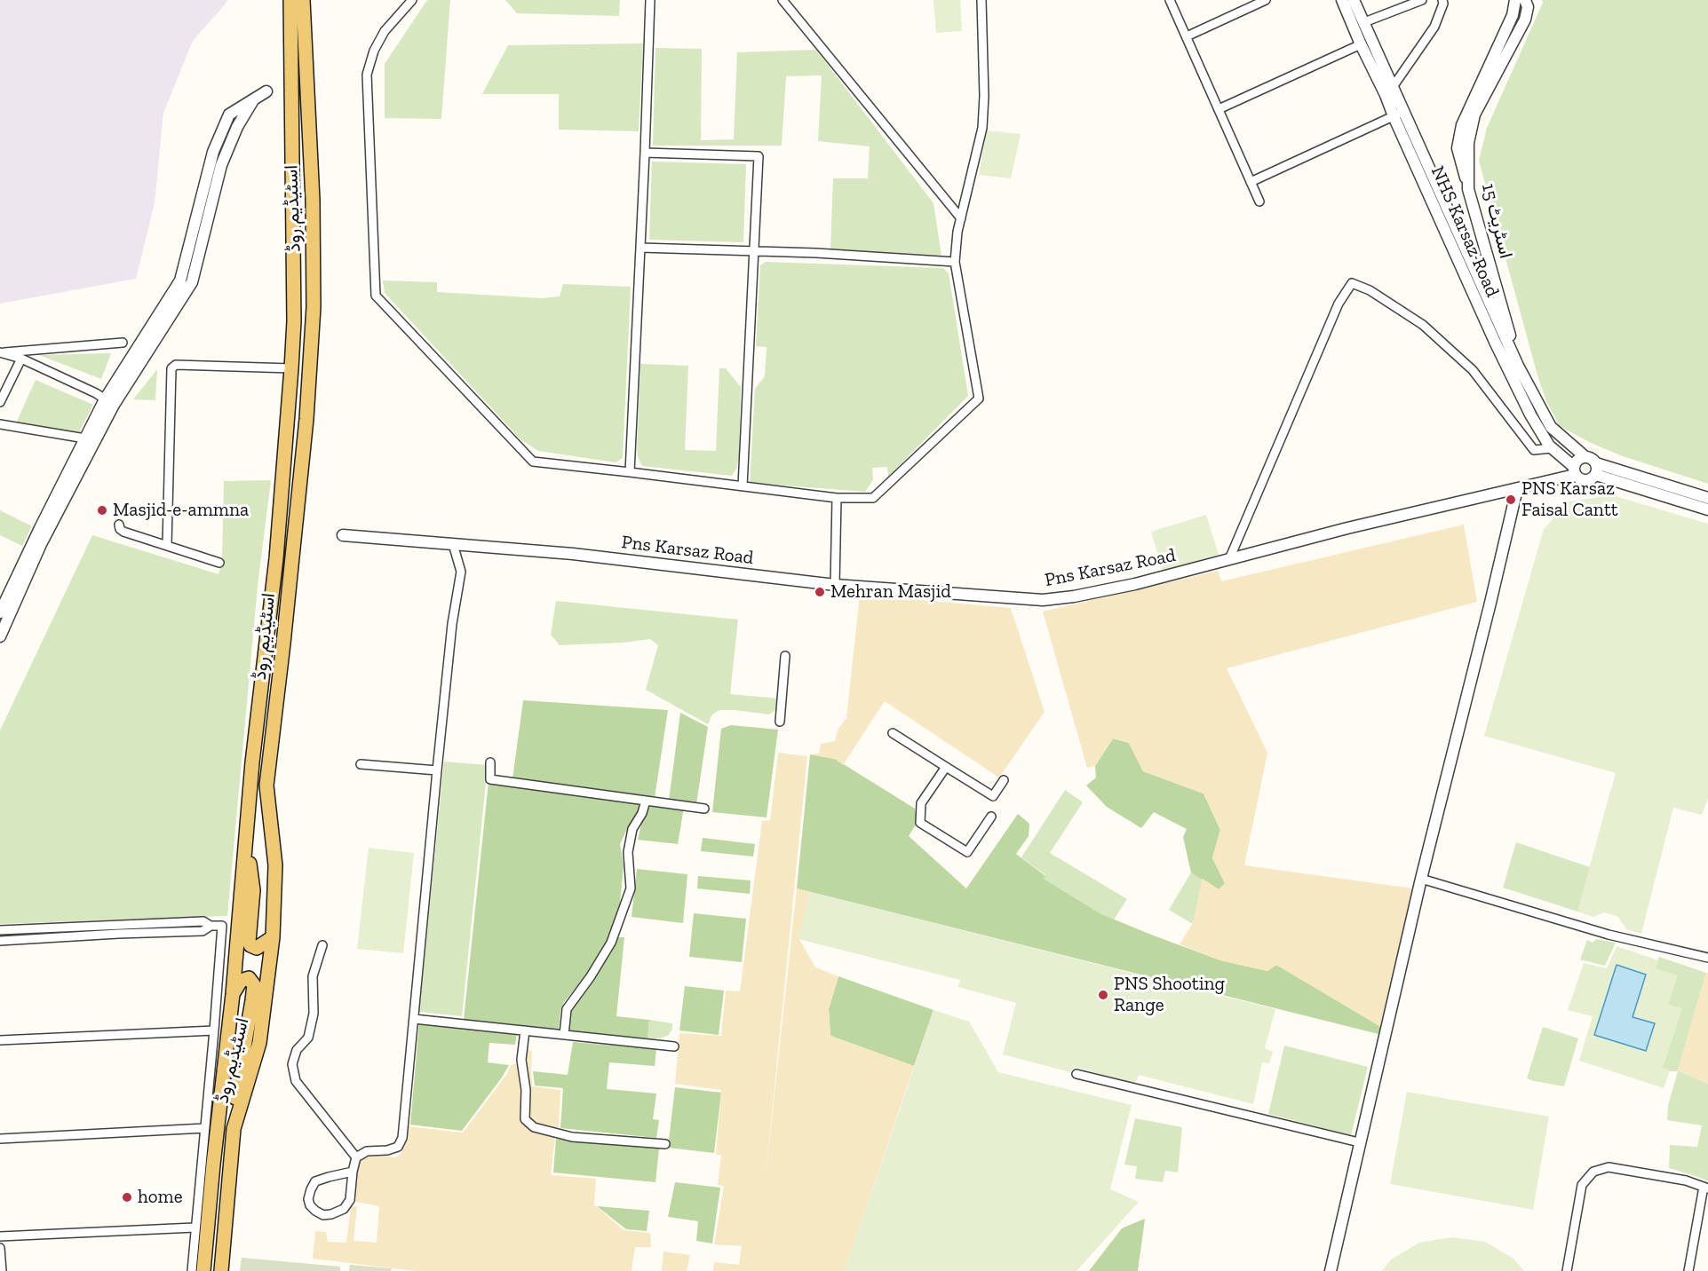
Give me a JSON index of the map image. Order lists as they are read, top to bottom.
{
  "streets": {
    "main road": ["اسٹیڈیم روڈ"],
    "street": ["اسٹریٹ 15", "NHS Karsaz Road", "Pns Karsaz Road"]
  },
  "crossings": [
    ["اسٹریٹ 15", "NHS Karsaz Road"],
    ["NHS Karsaz Road", "Pns Karsaz Road"]
  ],
  "places": [
    "PNS Karsaz Faisal Cantt",
    "Masjid-e-ammna",
    "Mehran Masjid",
    "PNS Shooting Range",
    "home"
  ]
}
